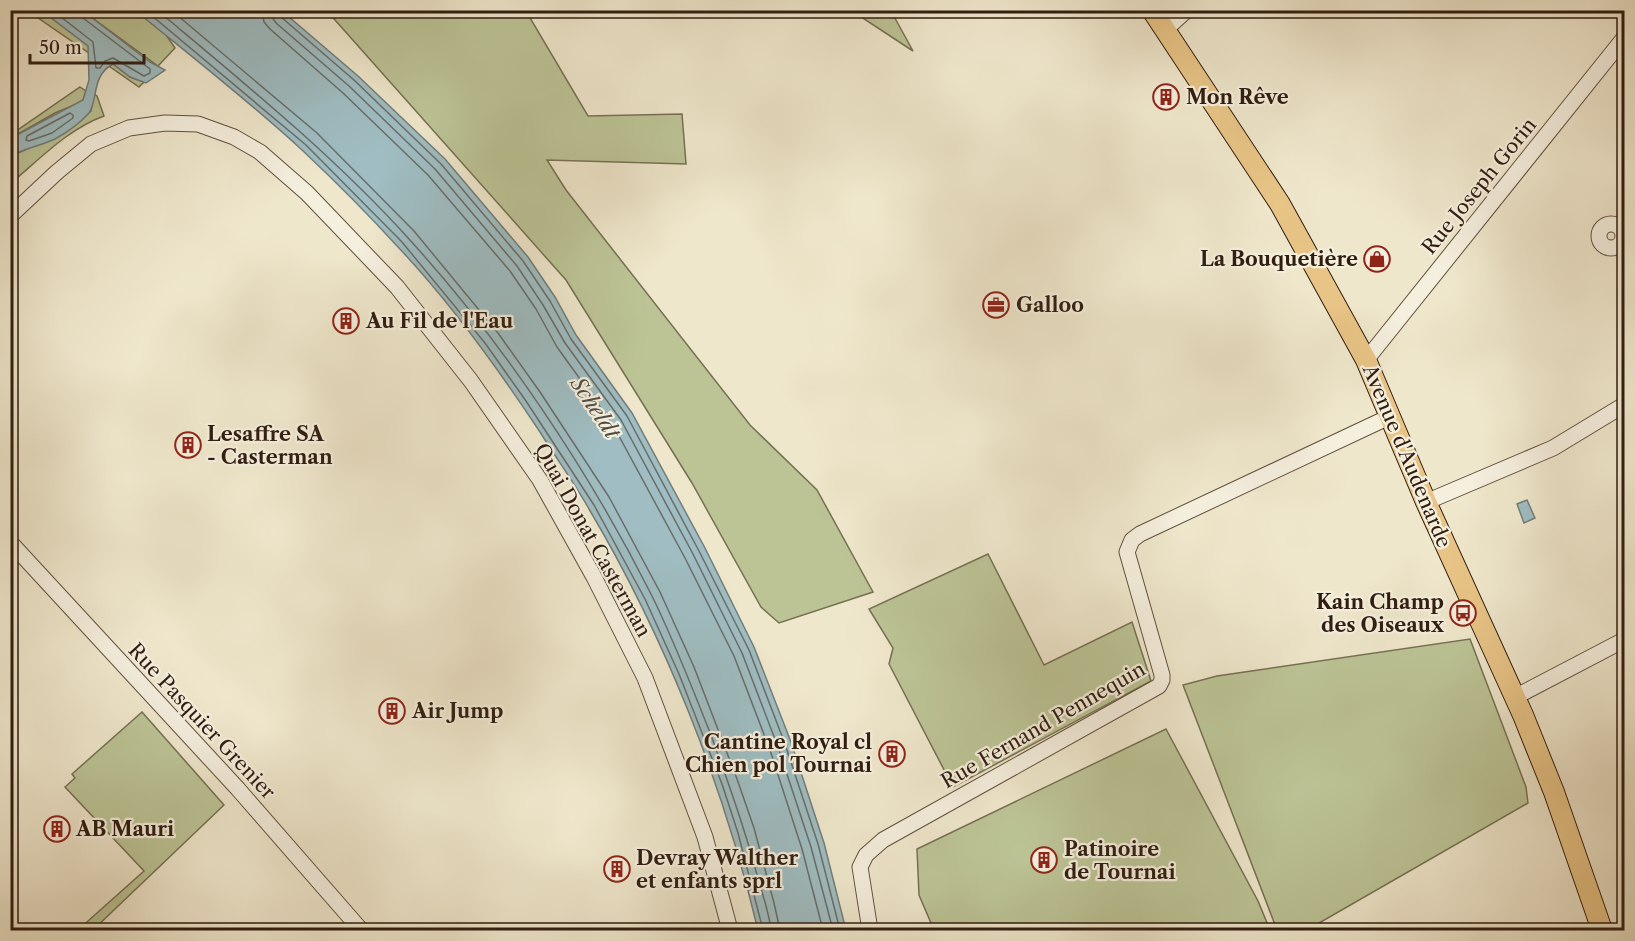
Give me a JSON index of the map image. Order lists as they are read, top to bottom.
{
  "streets": {
    "main road": ["Avenue d'Audenarde"],
    "street": [
      "Rue Joseph Gorin",
      "Quai Donat Casterman",
      "Rue Pasquier Grenier",
      "Rue Fernand Pennequin"
    ]
  },
  "crossings": [
    ["Rue Joseph Gorin", "Avenue d'Audenarde"],
    ["Avenue d'Audenarde", "Rue Fernand Pennequin"]
  ],
  "water": ["Scheldt"],
  "places": {
    "building": [
      "Mon Rêve",
      "Au Fil de l'Eau",
      "Lesaffre SA - Casterman",
      "Air Jump",
      "Cantine Royal cl Chien pol Tournai",
      "AB Mauri",
      "Patinoire de Tournai",
      "Devray Walther et enfants sprl"
    ],
    "shop": ["La Bouquetière"],
    "office": ["Galloo"],
    "bus stop": ["Kain Champ des Oiseaux"]
  },
  "scale_bar": "50 m"
}
